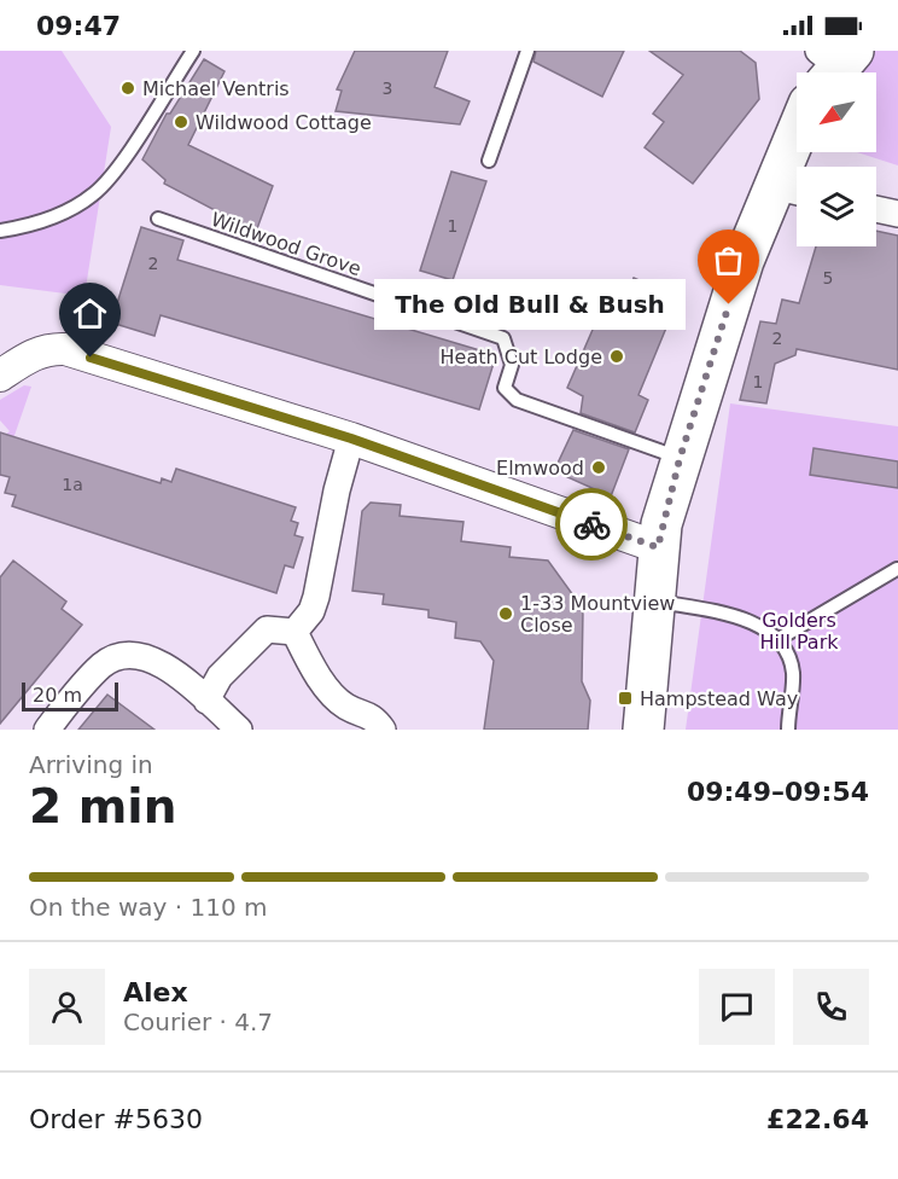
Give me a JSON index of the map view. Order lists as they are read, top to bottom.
{
  "streets": {
    "lane": ["Wildwood Grove"]
  },
  "parks": ["Golders Hill Park"],
  "places": {
    "other": [
      "Michael Ventris",
      "Wildwood Cottage",
      "The Old Bull & Bush",
      "Heath Cut Lodge",
      "Elmwood",
      "1-33 Mountview Close"
    ],
    "transit": ["Hampstead Way"]
  },
  "house_numbers": [
    "3",
    "1",
    "2",
    "5",
    "2",
    "1",
    "1a"
  ],
  "scale_bar": "20 m",
  "north": "bottom left",
  "page": {
    "status": "09:47",
    "bubble": "The Old Bull & Bush",
    "scale": "20 m",
    "heading": ["2 min", "Arriving in", "09:49–09:54"],
    "panel": [
      "Alex",
      "Courier · 4.7",
      "Order #5630",
      "£22.64"
    ],
    "bar": "On the way · 110 m"
  }
}
